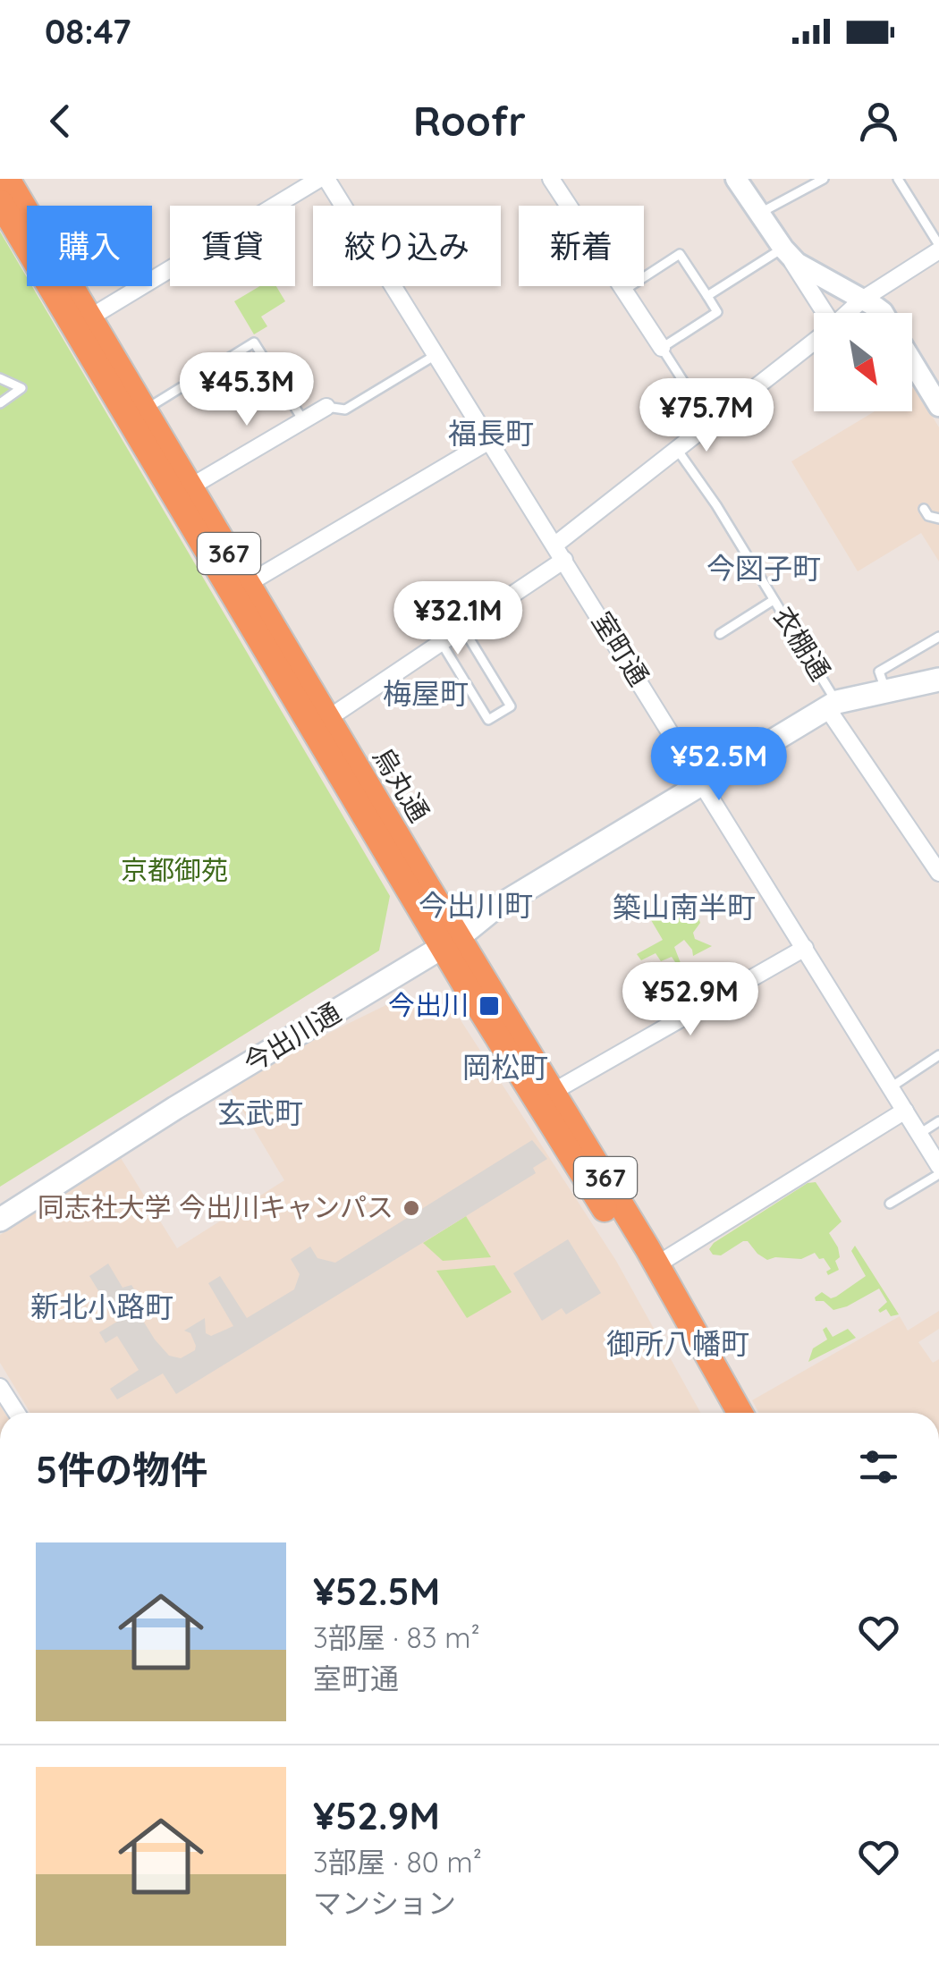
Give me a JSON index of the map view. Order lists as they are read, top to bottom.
{
  "streets": {
    "highway": ["367", "烏丸通"],
    "main road": ["今出川通"],
    "street": ["衣棚通", "室町通"]
  },
  "crossings": [
    ["衣棚通", "今出川通"],
    ["室町通", "今出川通"],
    ["烏丸通", "今出川通"]
  ],
  "districts": [
    "福長町",
    "今図子町",
    "梅屋町",
    "今出川町",
    "築山南半町",
    "岡松町",
    "玄武町",
    "新北小路町",
    "御所八幡町"
  ],
  "parks": ["京都御苑"],
  "places": {
    "transit": ["今出川"],
    "other": ["同志社大学 今出川キャンパス"]
  },
  "north": "bottom right",
  "page": {
    "status": "08:47",
    "header": "Roofr",
    "chip": [
      "購入",
      "賃貸",
      "絞り込み",
      "新着"
    ],
    "price": [
      "¥45.3M",
      "¥75.7M",
      "¥32.1M",
      "¥52.5M",
      "¥52.9M"
    ],
    "heading": "5件の物件",
    "list": [
      {
        "name": "¥52.5M",
        "note": "3部屋 · 83 m² · 室町通"
      },
      {
        "name": "¥52.9M",
        "note": "3部屋 · 80 m² · マンション"
      }
    ]
  }
}
